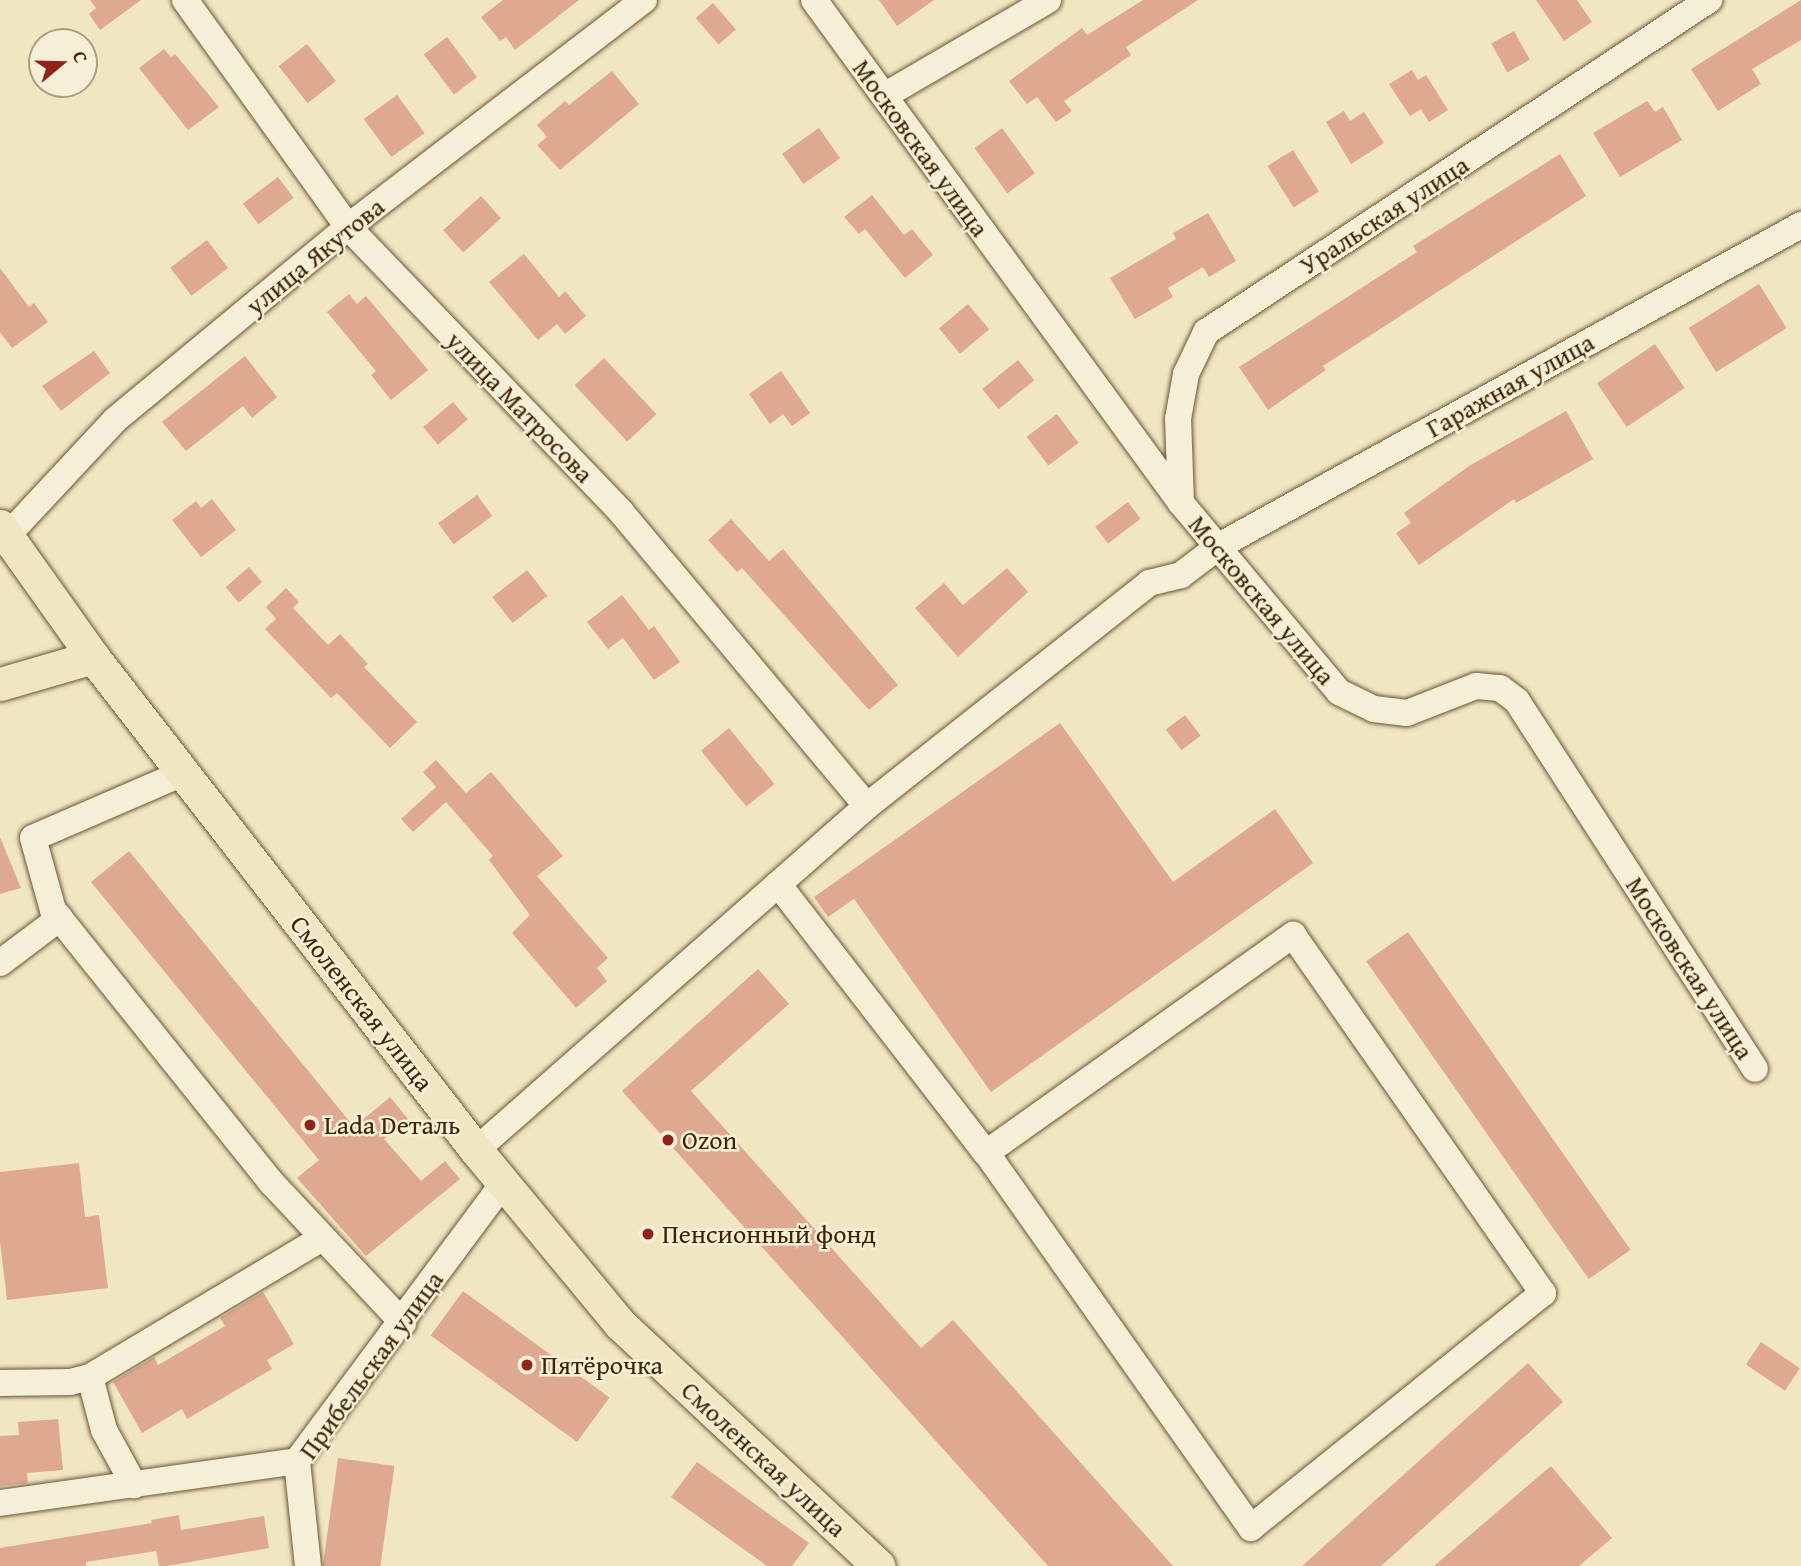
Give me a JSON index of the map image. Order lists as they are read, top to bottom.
{
  "streets": {
    "main road": ["Смоленская улица"],
    "street": [
      "Московская улица",
      "Уральская улица",
      "улица Якутова",
      "Гаражная улица",
      "улица Матросова",
      "Прибельская улица"
    ]
  },
  "crossings": [
    ["Московская улица", "Уральская улица"],
    ["Московская улица", "Гаражная улица"],
    ["улица Якутова", "улица Матросова"],
    ["улица Якутова", "Смоленская улица"],
    ["Гаражная улица", "улица Матросова"],
    ["Гаражная улица", "Смоленская улица"],
    ["Смоленская улица", "Прибельская улица"]
  ],
  "places": [
    "Lada Dеталь",
    "Ozon",
    "Пенсионный фонд",
    "Пятёрочка"
  ],
  "north": "right"
}
